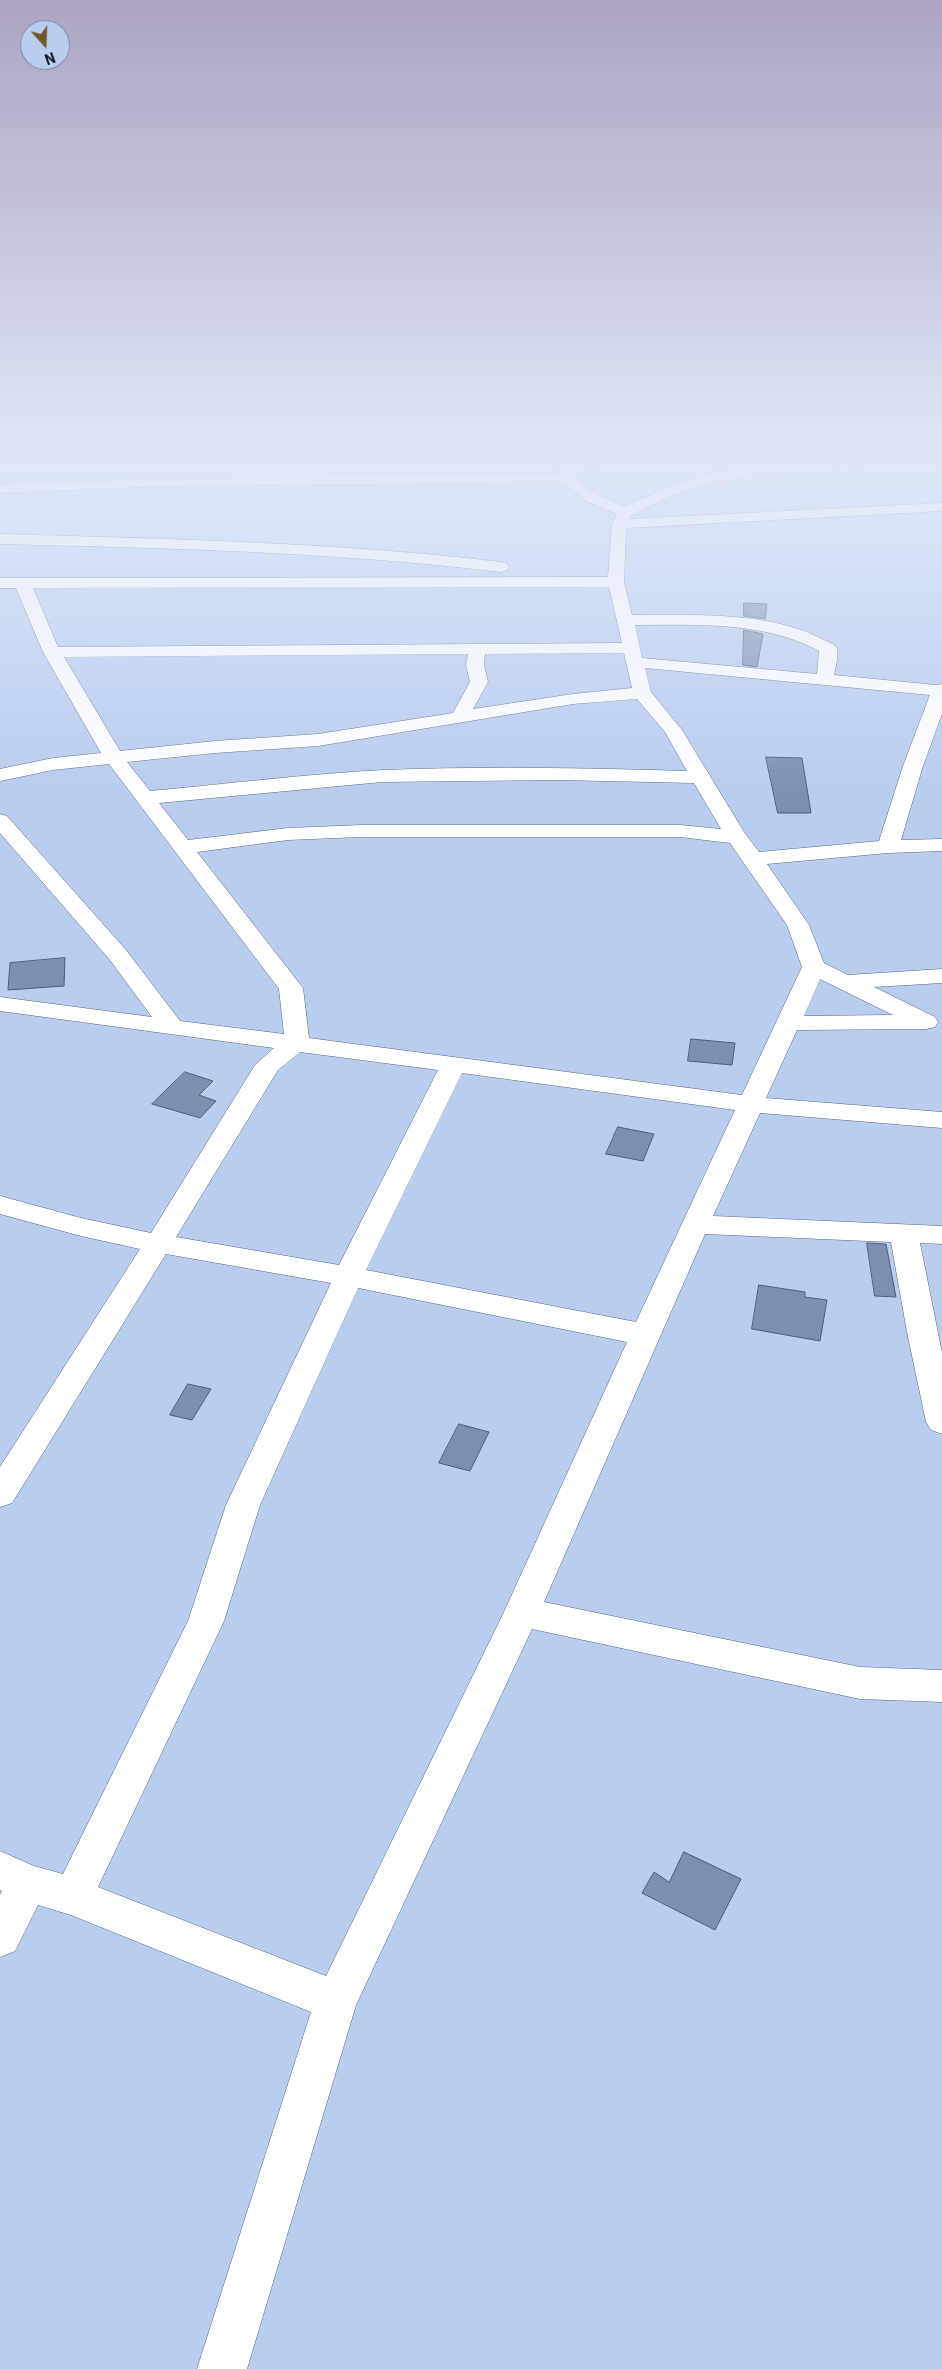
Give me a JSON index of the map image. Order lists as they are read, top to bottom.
{
  "north": "bottom"
}
